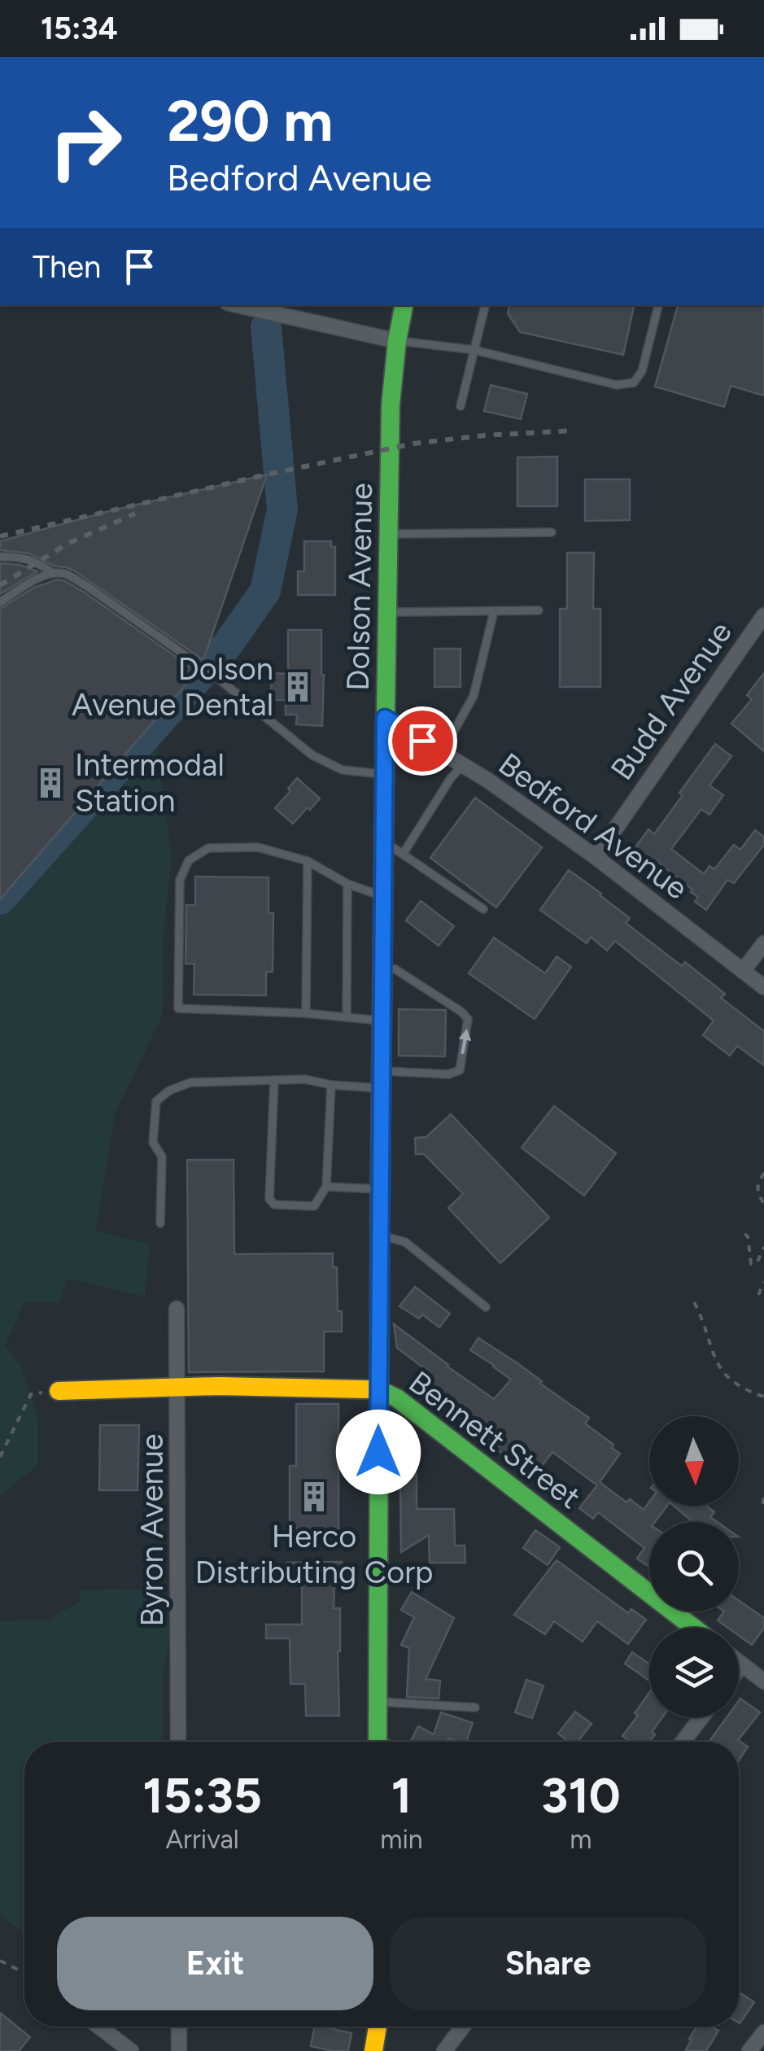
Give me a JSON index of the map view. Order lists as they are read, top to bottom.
{
  "streets": {
    "main road": ["Dolson Avenue", "Bennett Street"],
    "street": ["Budd Avenue", "Bedford Avenue", "Byron Avenue"]
  },
  "crossings": [
    ["Dolson Avenue", "Bedford Avenue"],
    ["Dolson Avenue", "Bennett Street"],
    ["Budd Avenue", "Bedford Avenue"],
    ["Bennett Street", "Byron Avenue"]
  ],
  "places": {
    "building": ["Dolson Avenue Dental", "Intermodal Station", "Herco Distributing Corp"]
  },
  "north": "bottom",
  "page": {
    "status": "15:34",
    "turn": ["290 m", "Bedford Avenue"],
    "then": "Then",
    "eta": [
      "15:35",
      "Arrival",
      "1",
      "min",
      "310",
      "m"
    ],
    "buttons": ["Exit", "Share"]
  }
}
